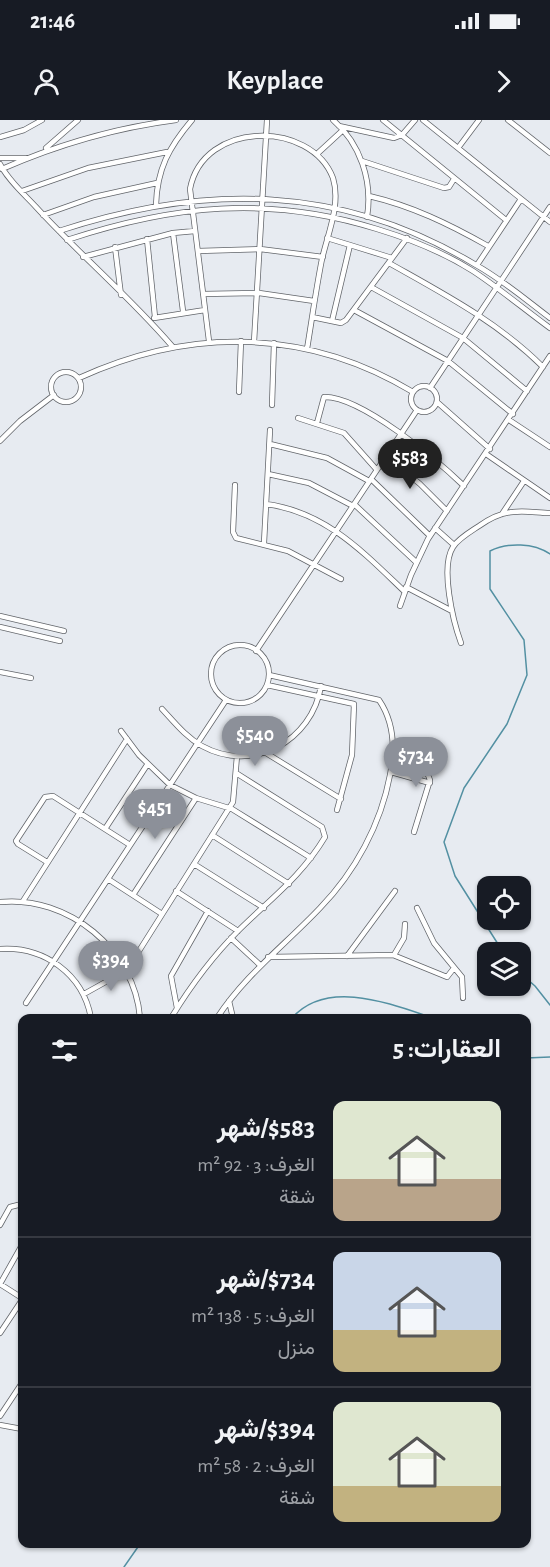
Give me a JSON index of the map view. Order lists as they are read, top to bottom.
{
  "page": {
    "status": "21:46",
    "header": "Keyplace",
    "price": [
      "$583",
      "$540",
      "$734",
      "$451",
      "$394"
    ],
    "heading": "العقارات: 5",
    "list": [
      {
        "name": "$583/شهر",
        "note": "الغرف: 3 · 92 m² · شقة"
      },
      {
        "name": "$734/شهر",
        "note": "الغرف: 5 · 138 m² · منزل"
      },
      {
        "name": "$394/شهر",
        "note": "الغرف: 2 · 58 m² · شقة"
      }
    ]
  }
}
